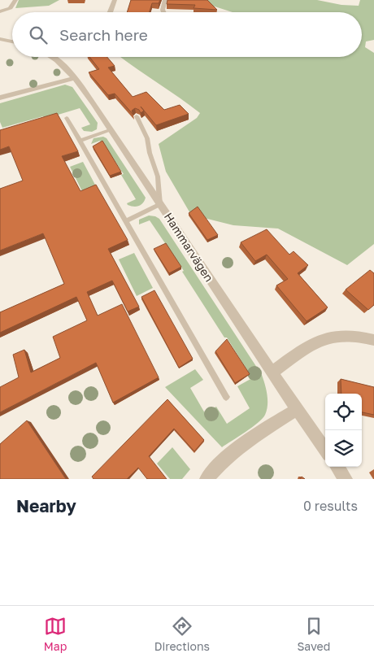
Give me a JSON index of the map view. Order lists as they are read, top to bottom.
{
  "streets": {
    "street": ["Hammarvägen"]
  },
  "page": {
    "search": "Search here",
    "heading": ["Nearby", "0 results"],
    "nav": ["Map", "Directions", "Saved"]
  }
}
